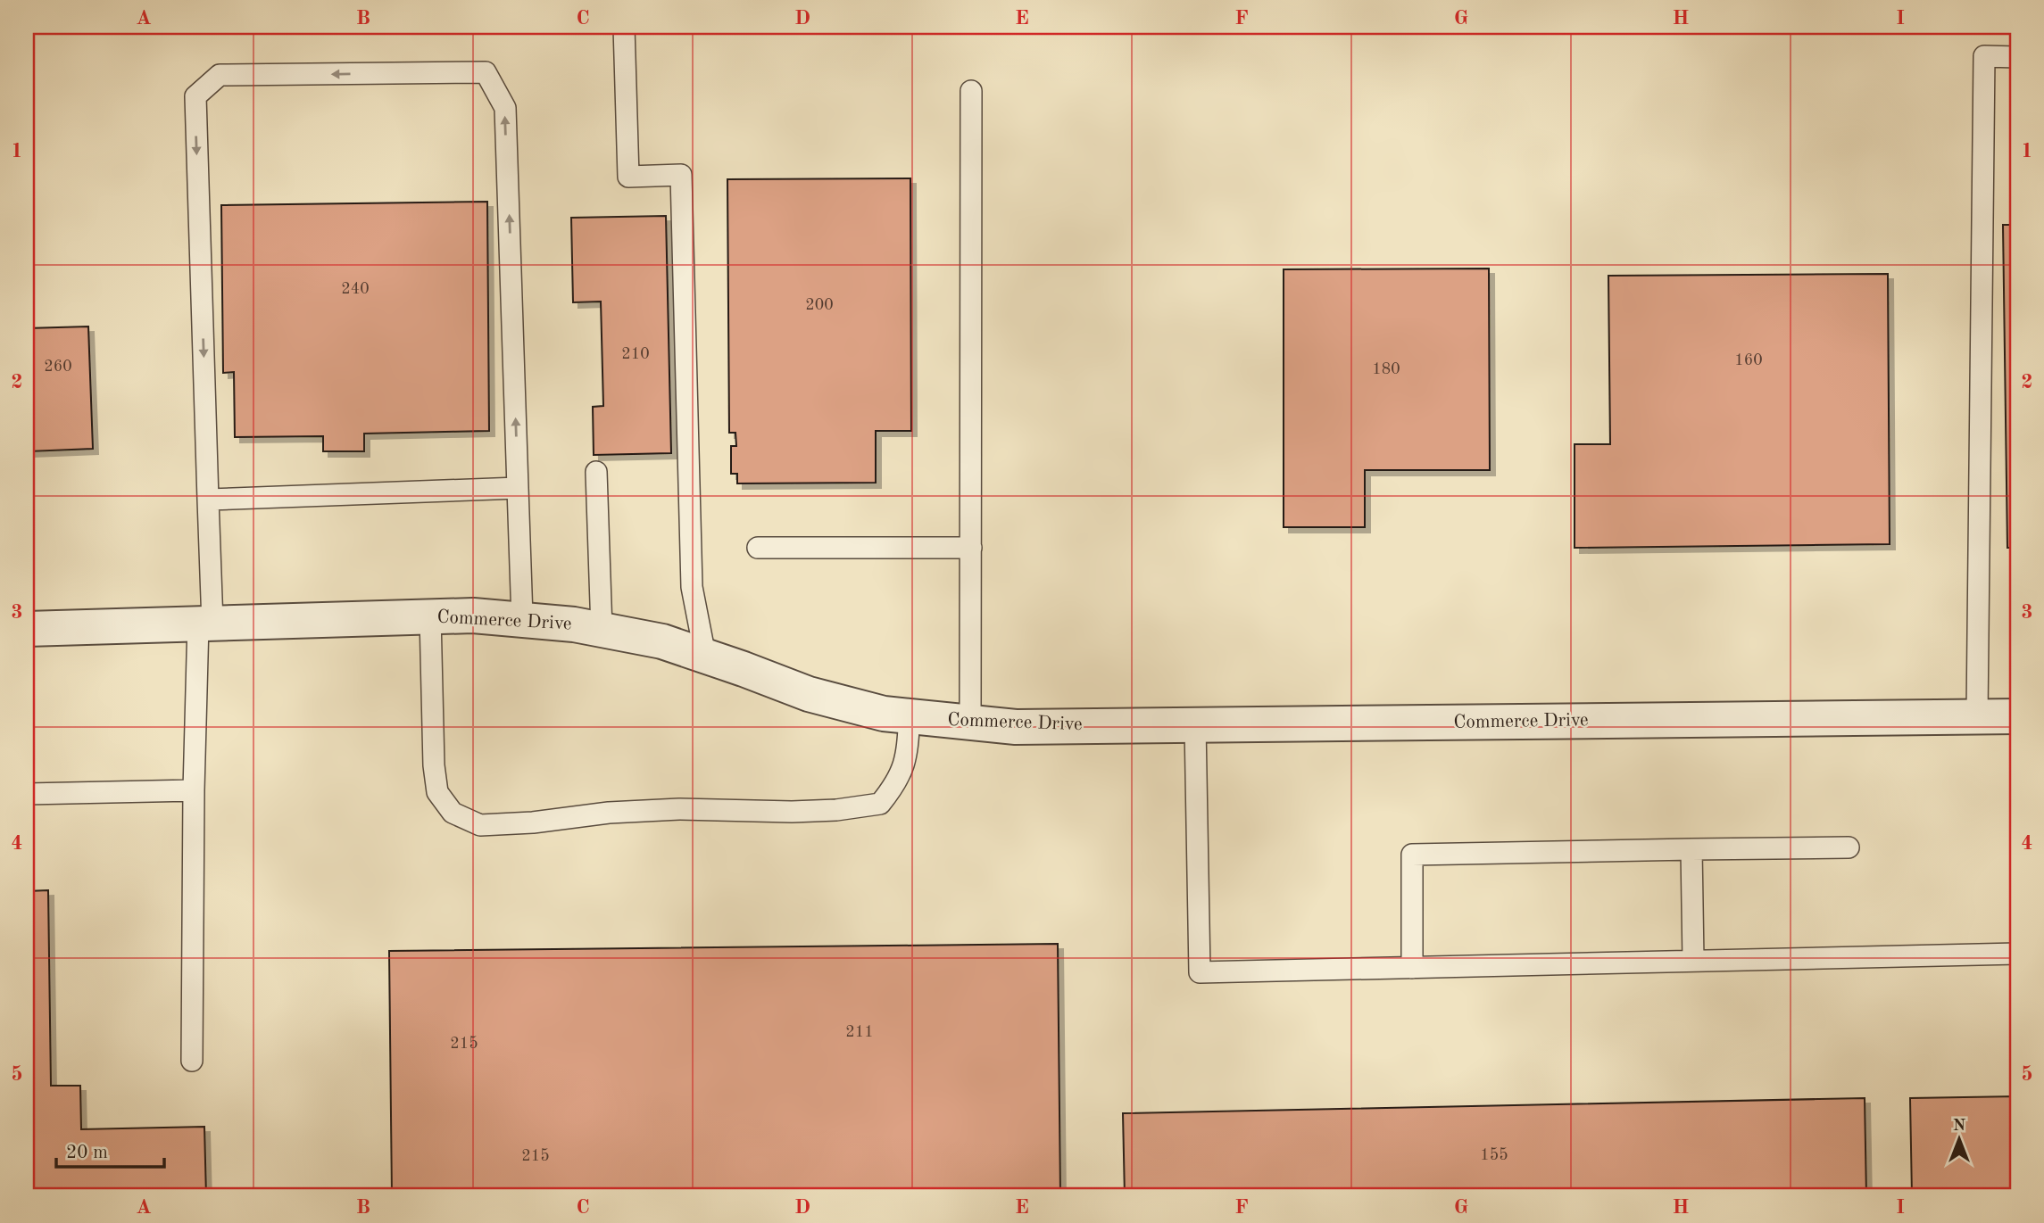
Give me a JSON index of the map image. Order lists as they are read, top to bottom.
{
  "streets": {
    "street": ["Commerce Drive"]
  },
  "house_numbers": [
    "240",
    "200",
    "210",
    "160",
    "260",
    "180",
    "211",
    "215",
    "155",
    "215"
  ],
  "scale_bar": "20 m",
  "north": "top",
  "grid": {
    "columns": [
      "A",
      "B",
      "C",
      "D",
      "E",
      "F",
      "G",
      "H",
      "I"
    ],
    "rows": [
      "1",
      "2",
      "3",
      "4",
      "5"
    ]
  }
}
